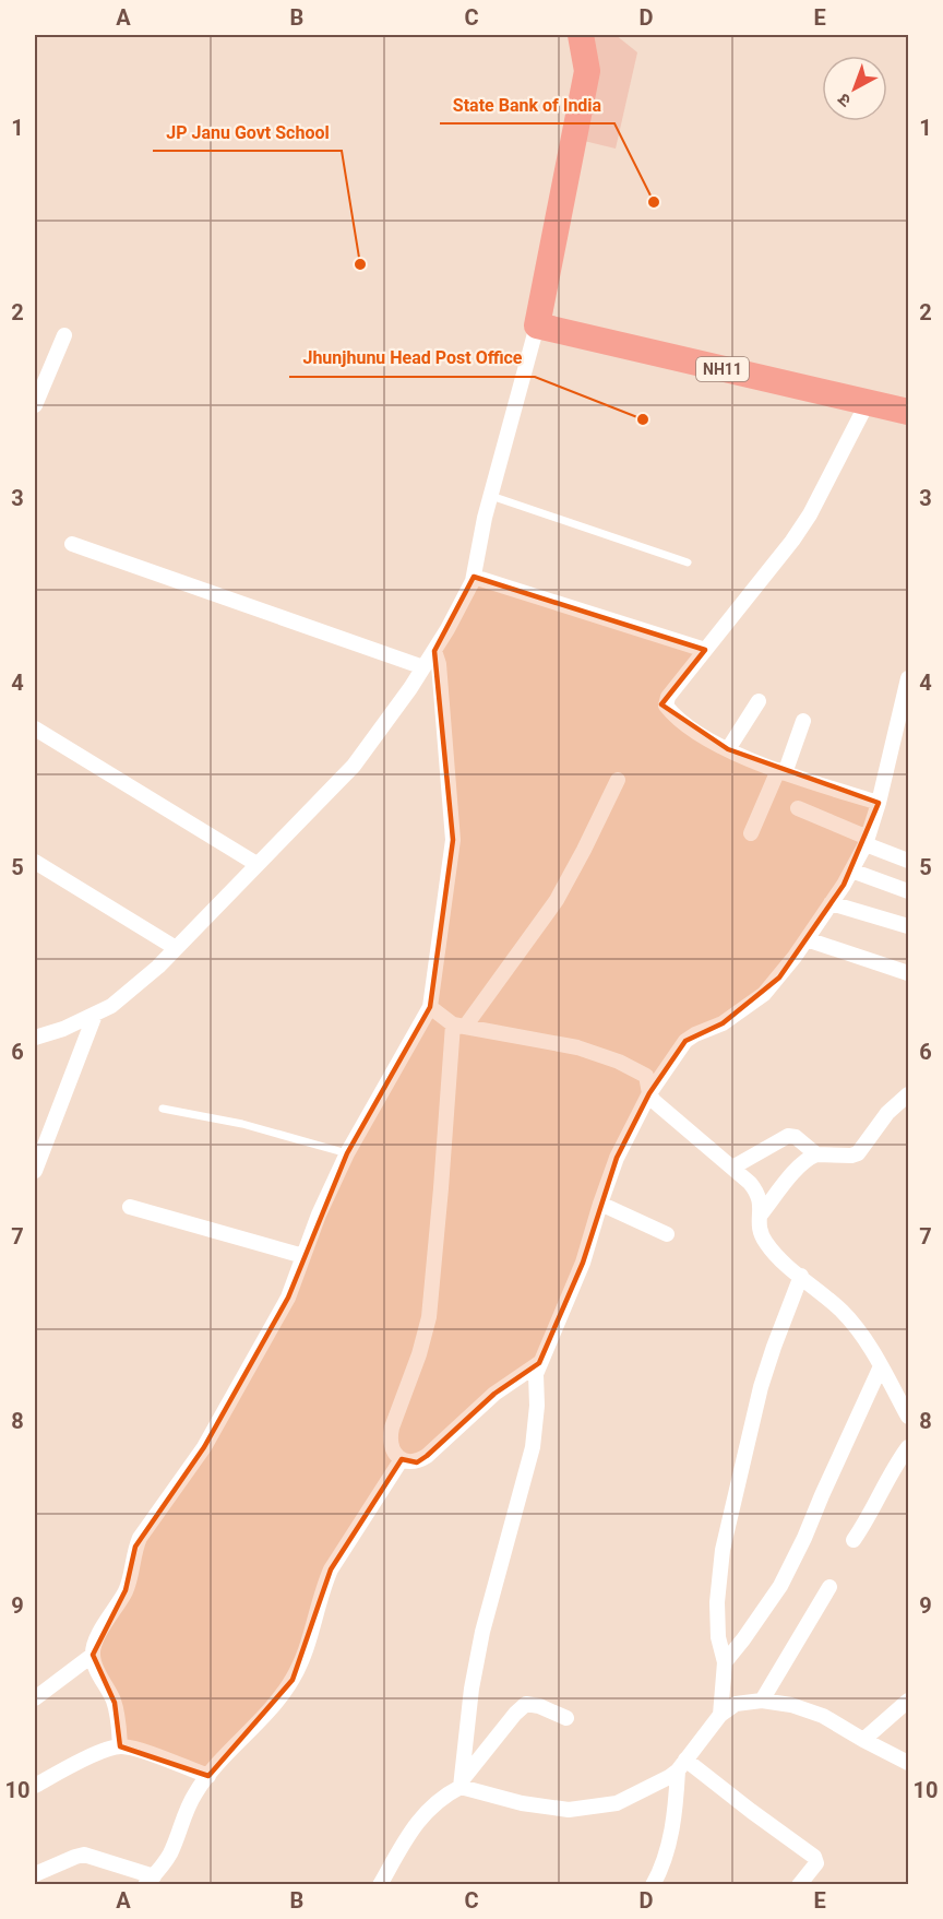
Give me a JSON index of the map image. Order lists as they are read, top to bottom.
{
  "streets": {
    "highway": ["NH11"]
  },
  "places": ["State Bank of India", "JP Janu Govt School", "Jhunjhunu Head Post Office"],
  "north": "bottom left",
  "grid": {
    "columns": [
      "A",
      "B",
      "C",
      "D",
      "E"
    ],
    "rows": [
      "1",
      "2",
      "3",
      "4",
      "5",
      "6",
      "7",
      "8",
      "9",
      "10"
    ]
  }
}
